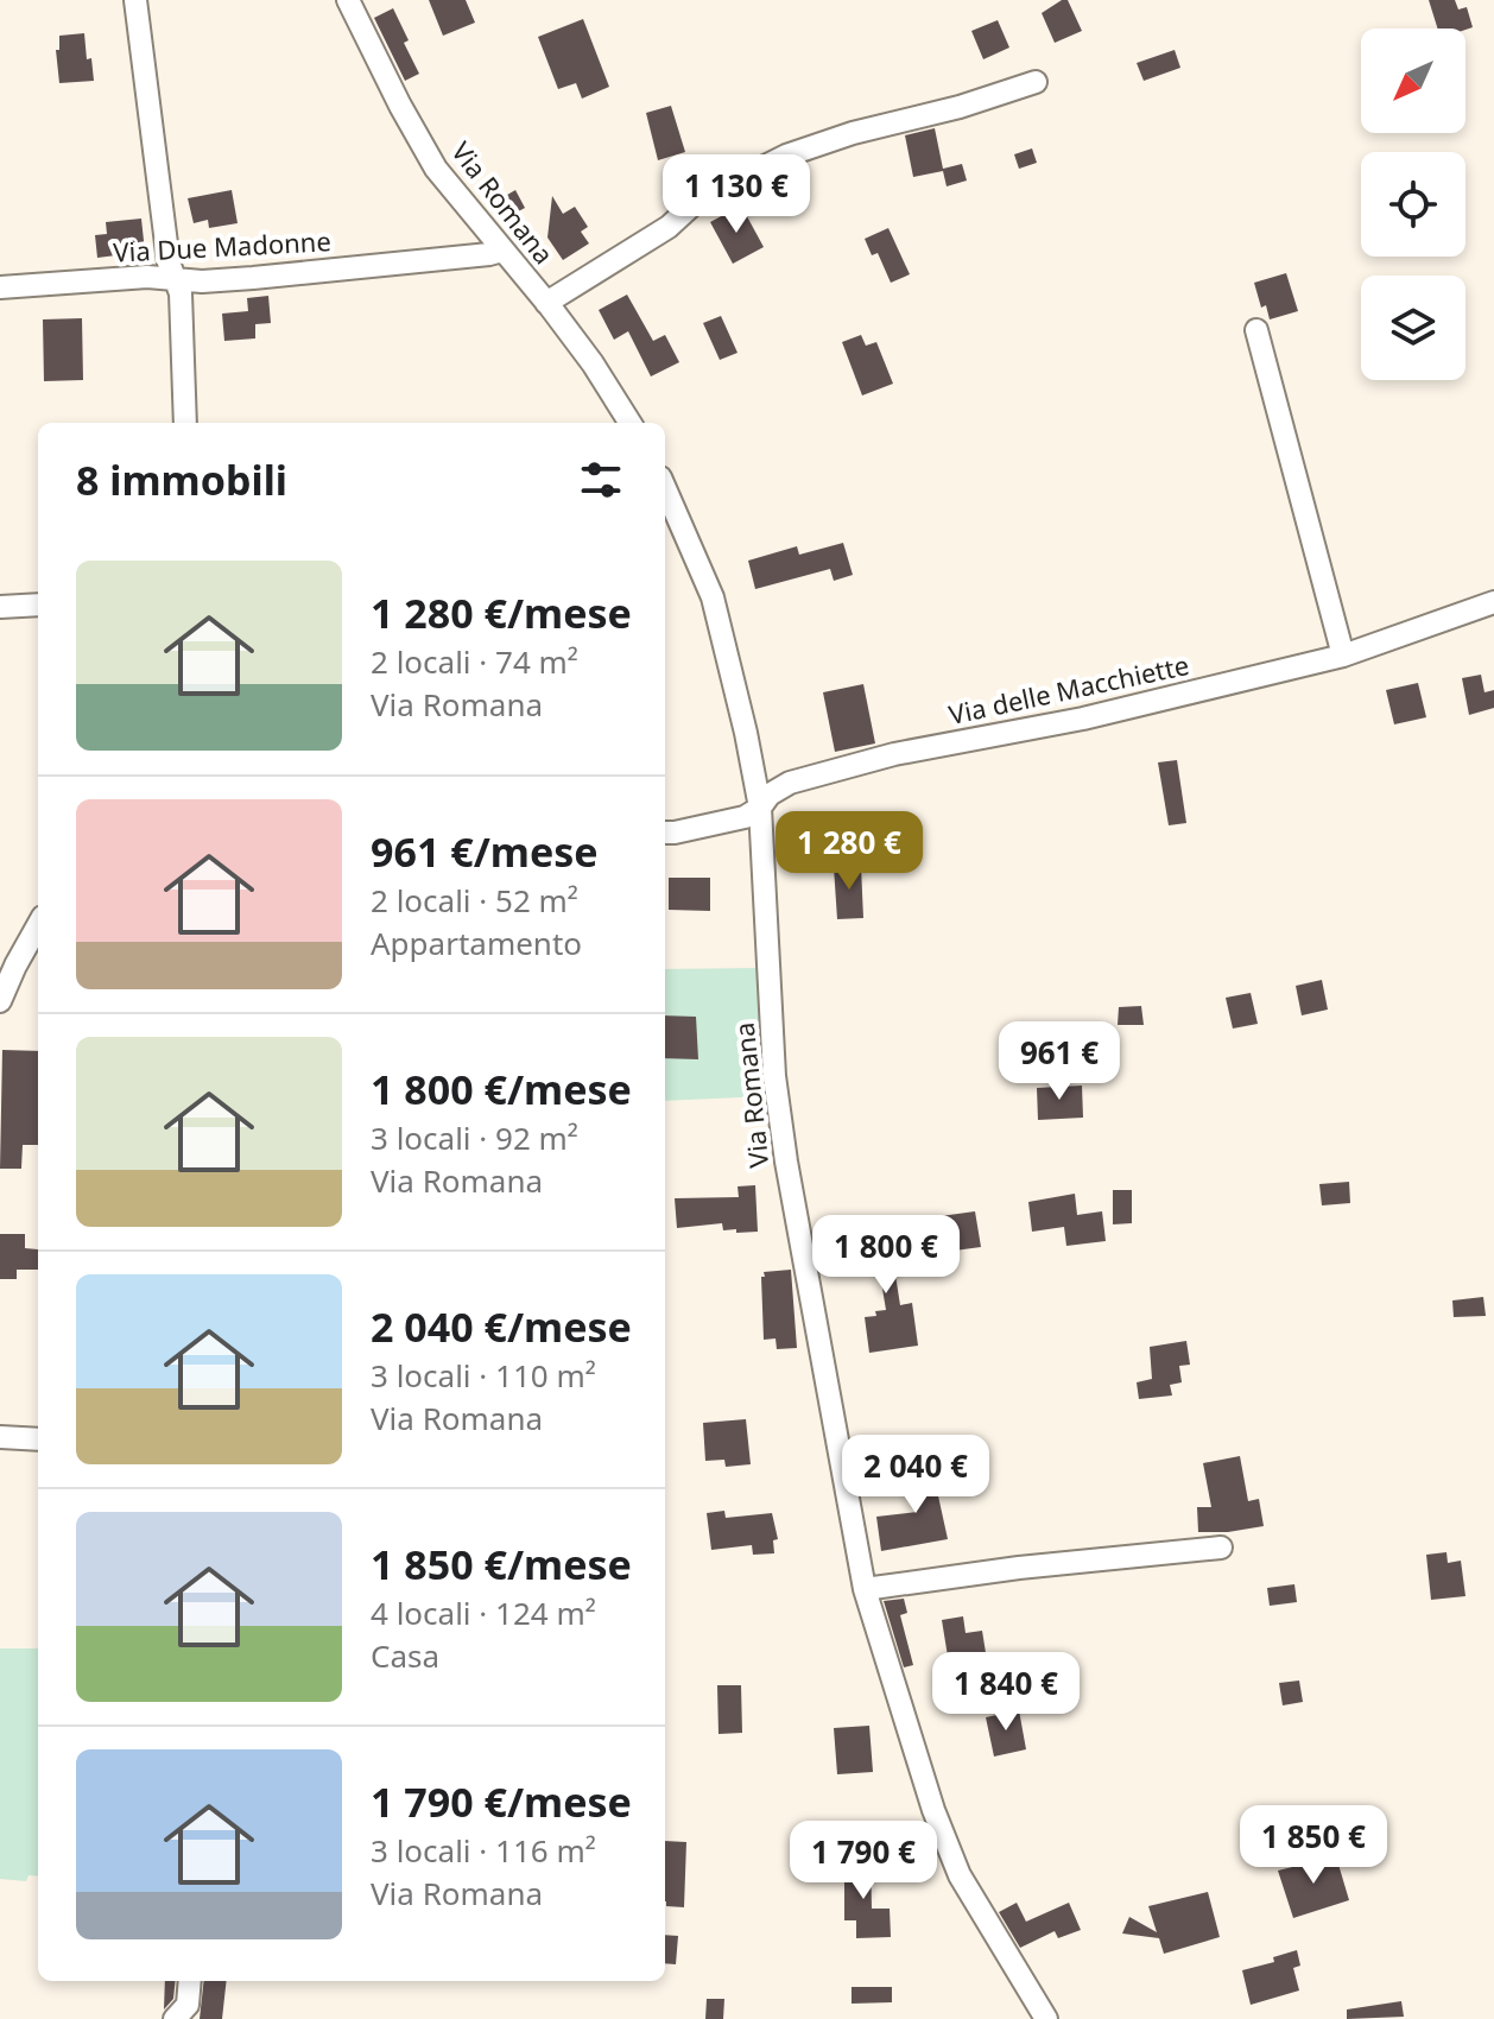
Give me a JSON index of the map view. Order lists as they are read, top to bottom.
{
  "streets": {
    "street": ["Via Romana", "Via Due Madonne", "Via delle Macchiette"]
  },
  "crossings": [
    ["Via Romana", "Via Due Madonne"],
    ["Via Romana", "Via delle Macchiette"]
  ],
  "north": "bottom left",
  "page": {
    "price": [
      "1 130 €",
      "1 280 €",
      "961 €",
      "1 800 €",
      "2 040 €",
      "1 840 €",
      "1 850 €",
      "1 790 €"
    ],
    "heading": "8 immobili",
    "list": [
      {
        "name": "1 280 €/mese",
        "note": "2 locali · 74 m² · Via Romana"
      },
      {
        "name": "961 €/mese",
        "note": "2 locali · 52 m² · Appartamento"
      },
      {
        "name": "1 800 €/mese",
        "note": "3 locali · 92 m² · Via Romana"
      },
      {
        "name": "2 040 €/mese",
        "note": "3 locali · 110 m² · Via Romana"
      },
      {
        "name": "1 850 €/mese",
        "note": "4 locali · 124 m² · Casa"
      },
      {
        "name": "1 790 €/mese",
        "note": "3 locali · 116 m² · Via Romana"
      }
    ]
  }
}
